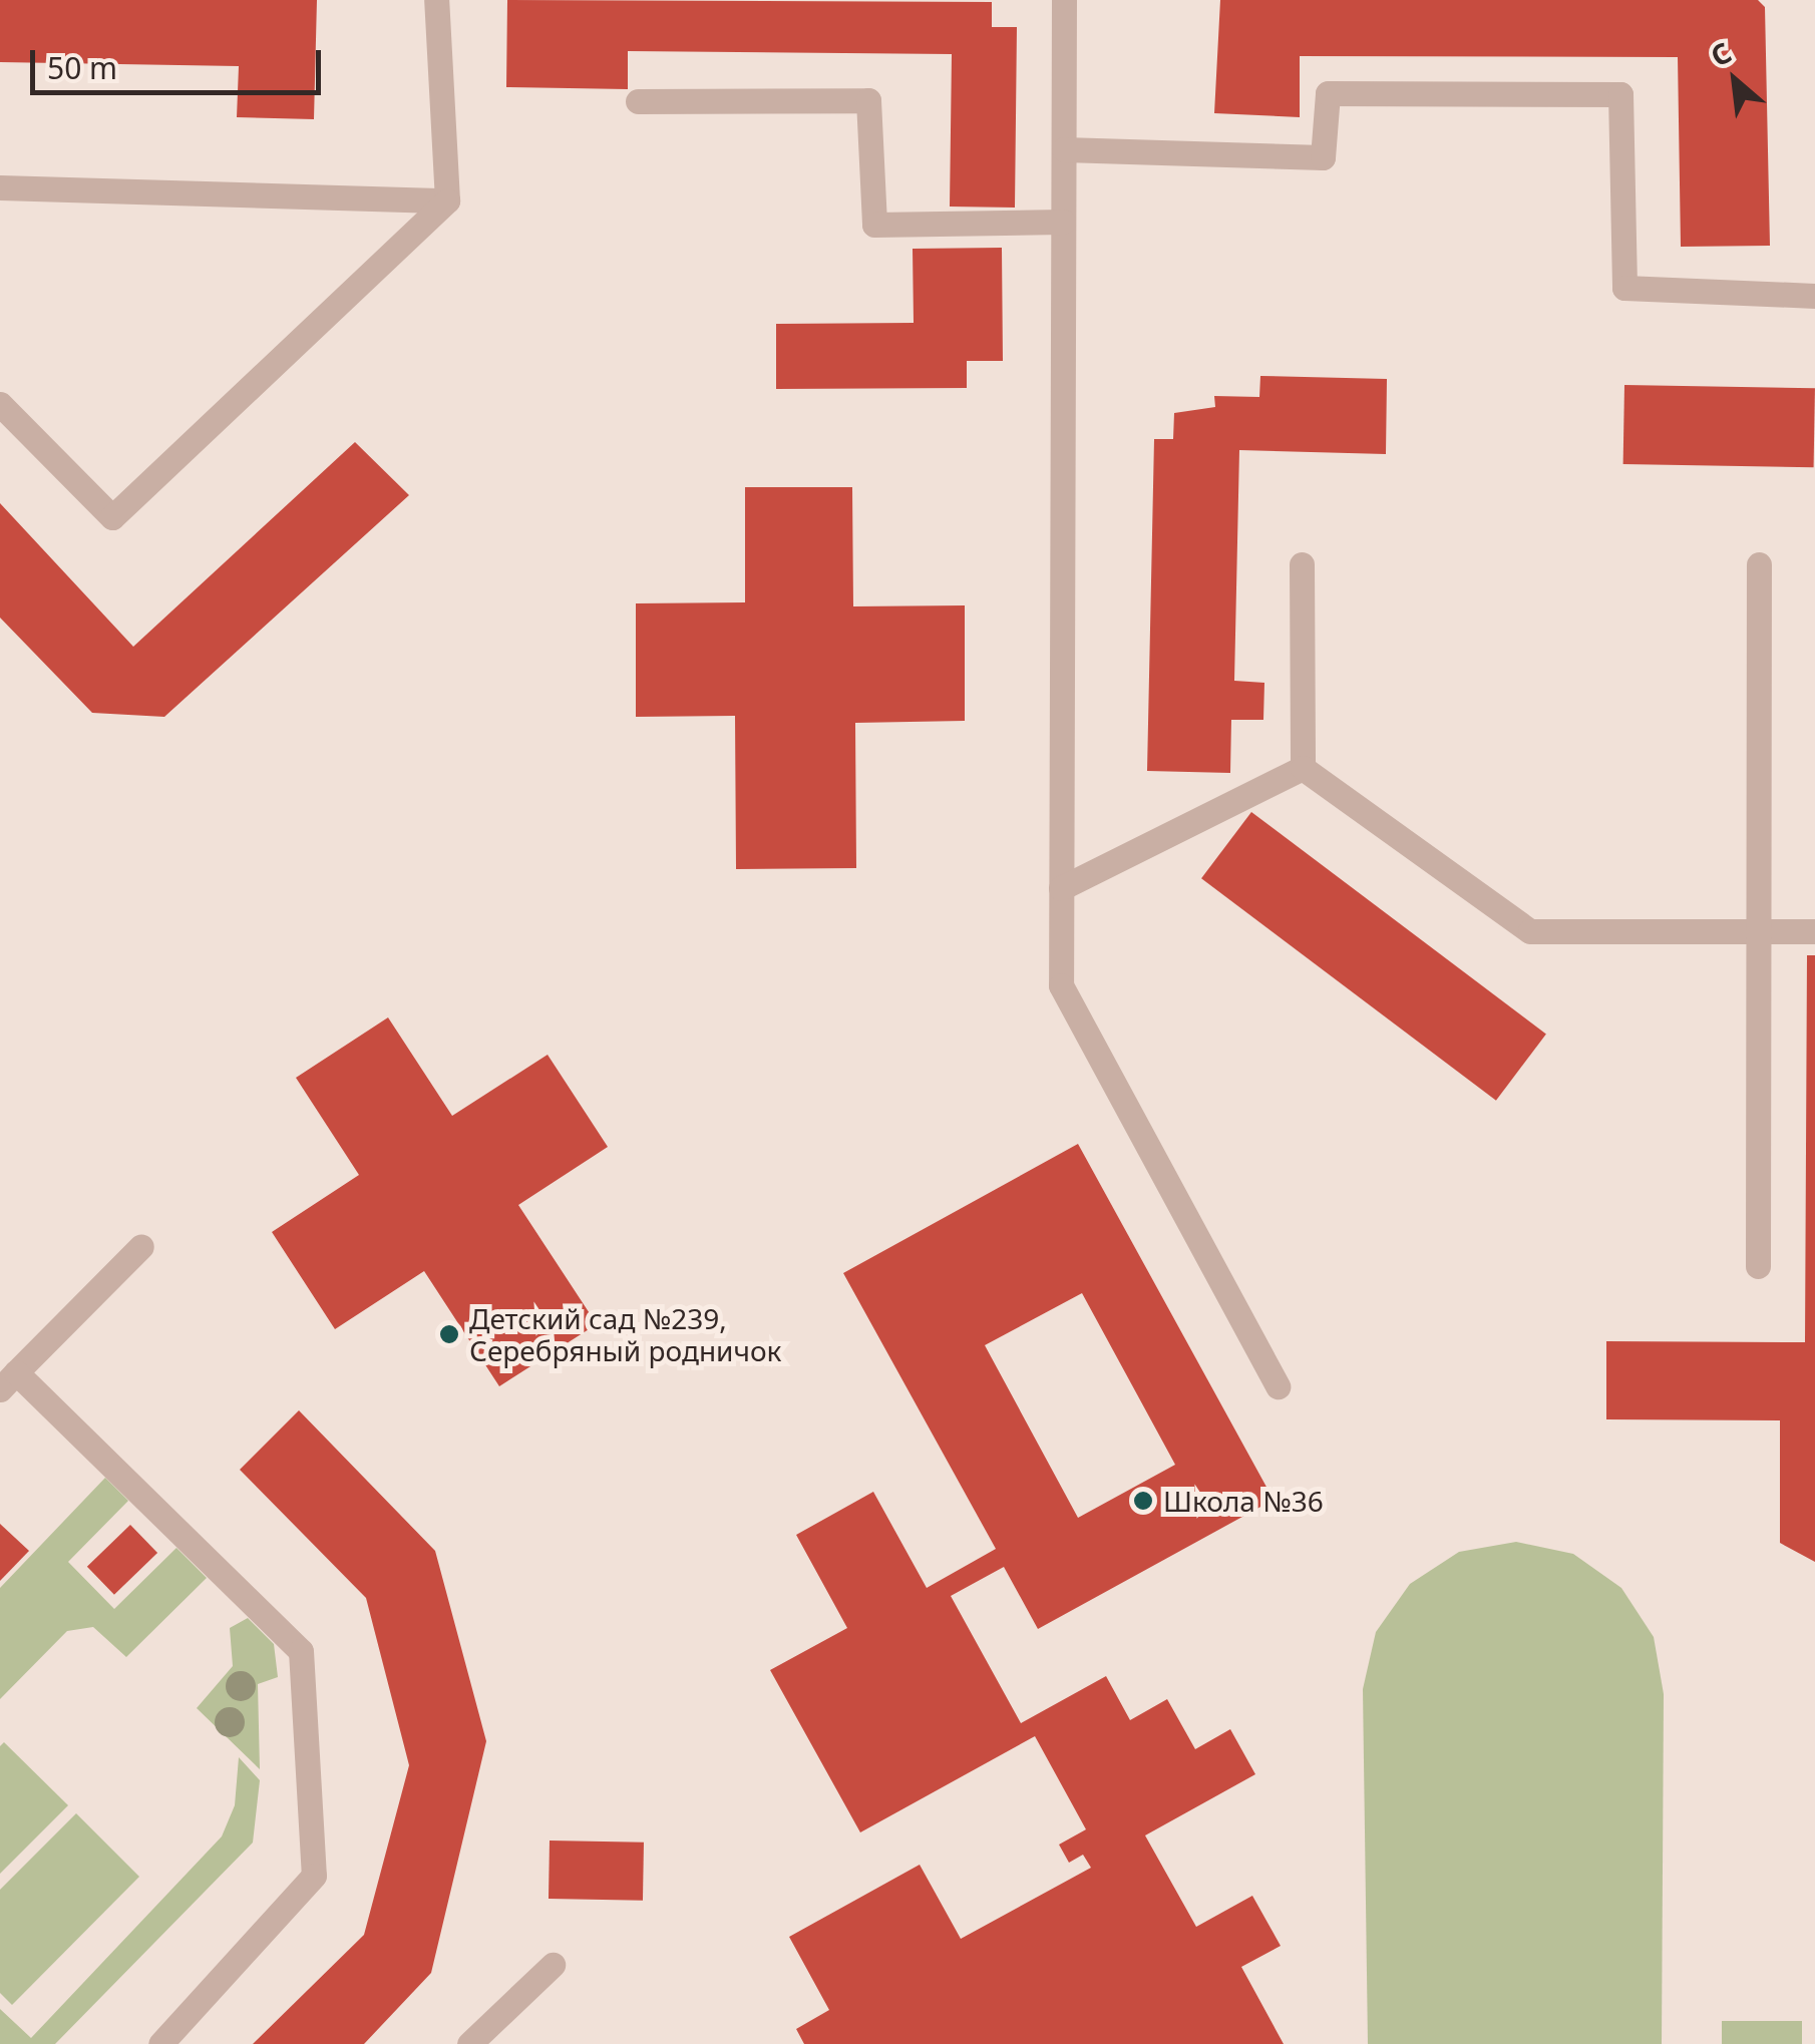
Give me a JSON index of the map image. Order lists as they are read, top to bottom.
{
  "places": ["Детский сад №239, Серебряный родничок", "Школа №36"],
  "scale_bar": "50 m",
  "north": "top left"
}
